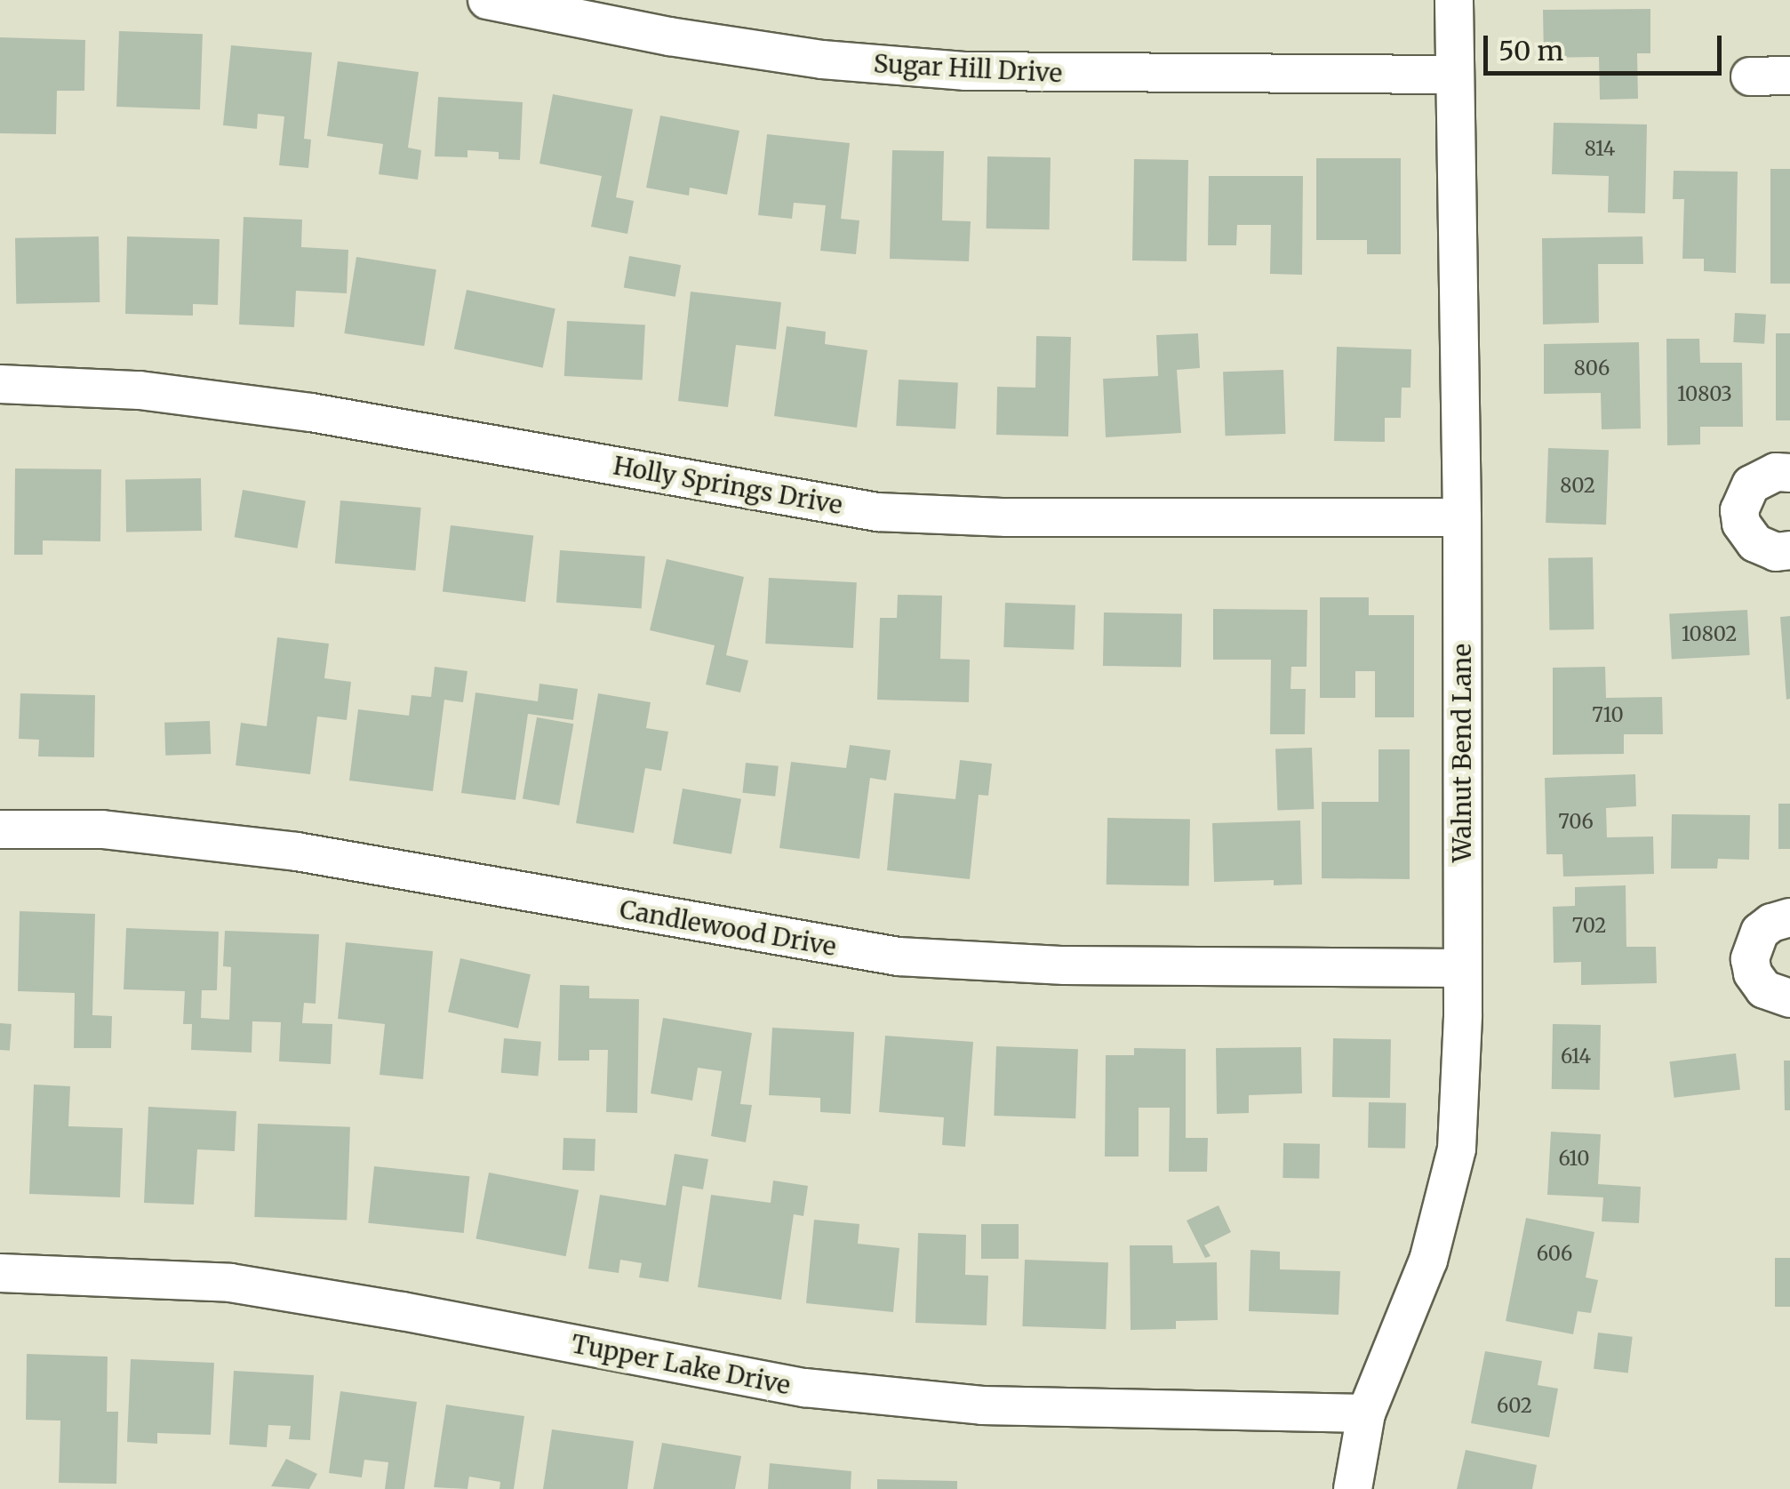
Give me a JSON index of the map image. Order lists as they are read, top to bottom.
{
  "streets": {
    "street": [
      "Sugar Hill Drive",
      "Holly Springs Drive",
      "Walnut Bend Lane",
      "Candlewood Drive",
      "Tupper Lake Drive"
    ]
  },
  "crossings": [
    ["Sugar Hill Drive", "Walnut Bend Lane"],
    ["Holly Springs Drive", "Walnut Bend Lane"],
    ["Walnut Bend Lane", "Candlewood Drive"],
    ["Walnut Bend Lane", "Tupper Lake Drive"]
  ],
  "house_numbers": [
    "814",
    "806",
    "10803",
    "802",
    "10802",
    "710",
    "706",
    "702",
    "614",
    "610",
    "606",
    "602"
  ],
  "scale_bar": "50 m"
}
